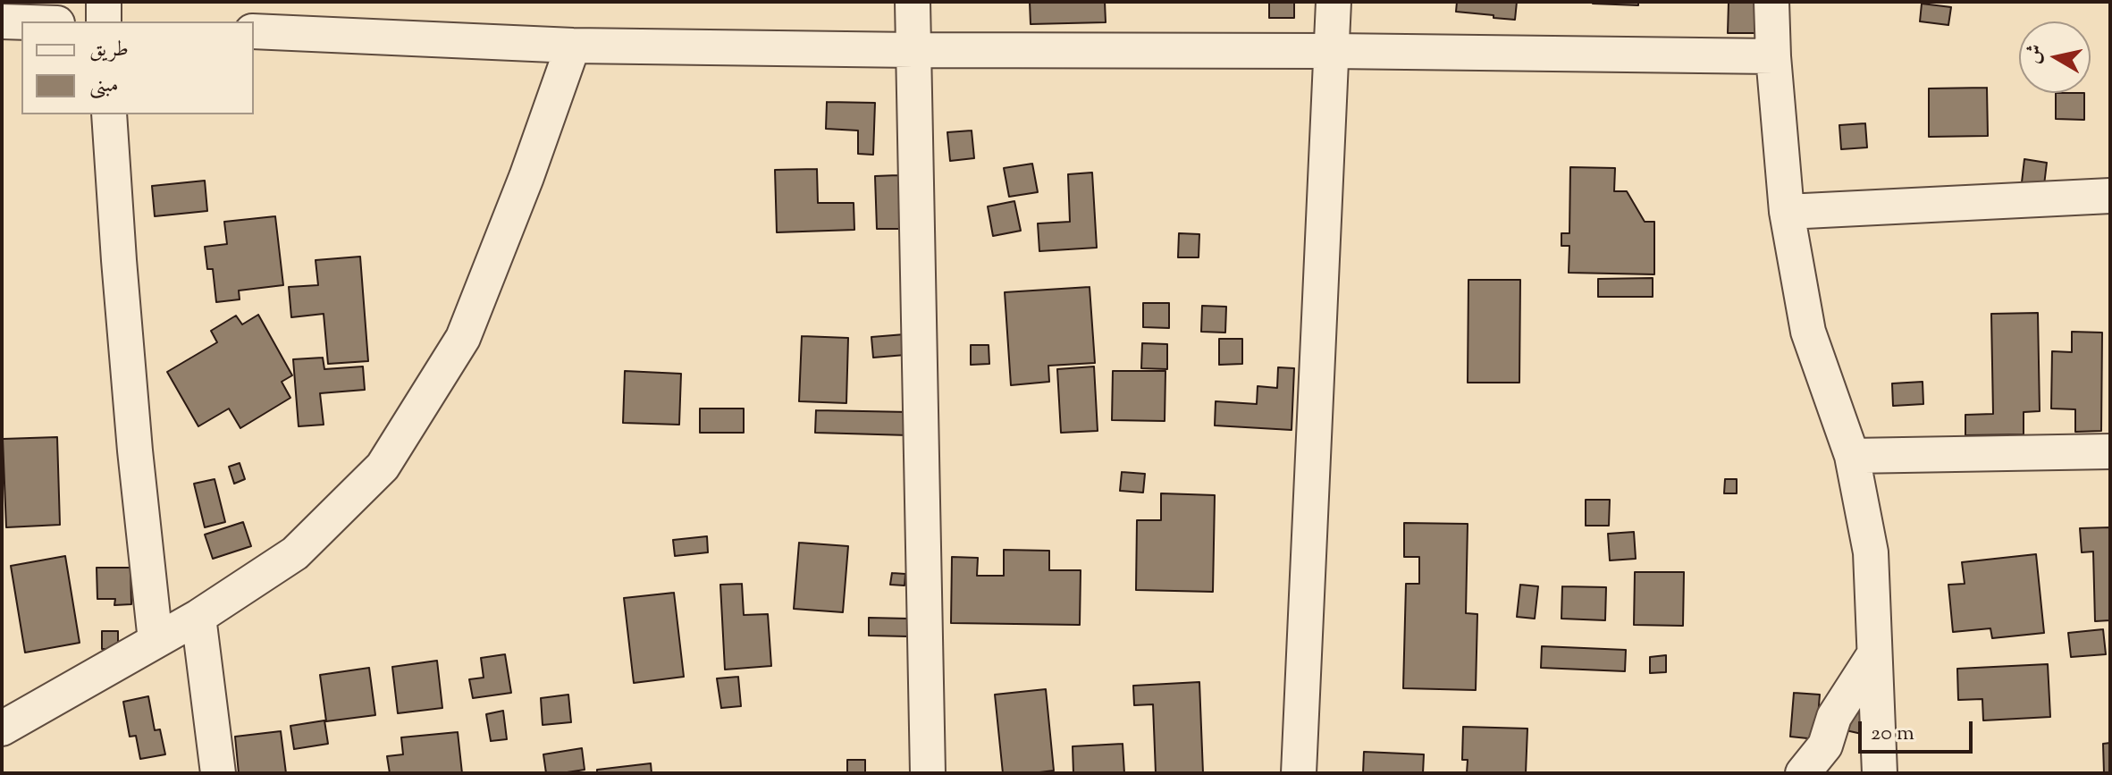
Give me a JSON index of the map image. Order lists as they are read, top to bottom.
{
  "legend": ["طريق", "مبنى"],
  "scale_bar": "20 m",
  "north": "left"
}
